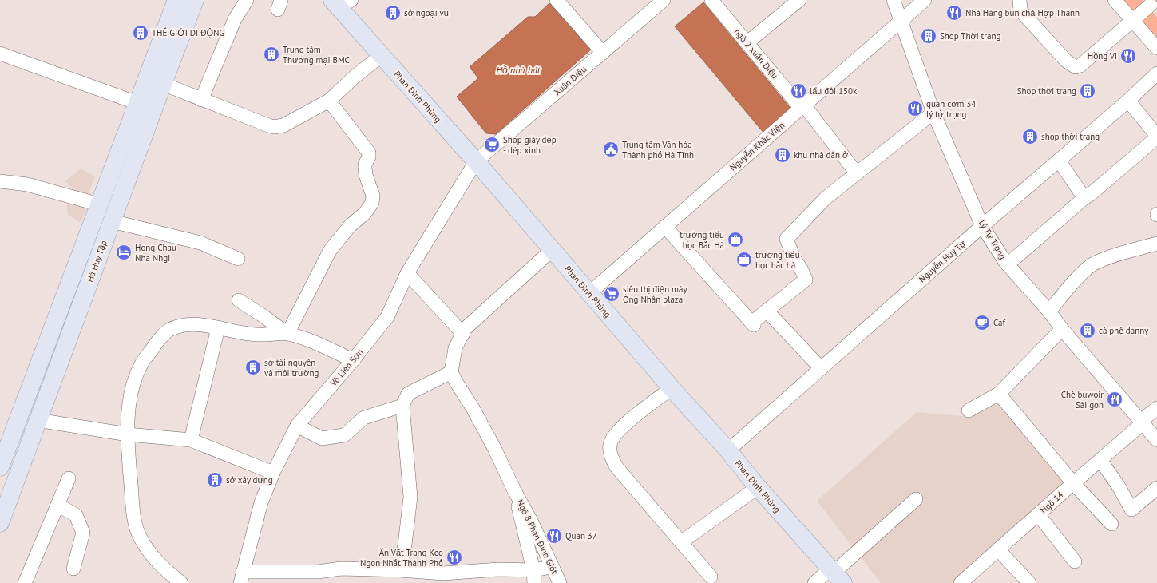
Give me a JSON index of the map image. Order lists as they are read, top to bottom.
{
  "streets": {
    "main road": ["Phan Đình Phùng", "Hà Huy Tập"],
    "street": [
      "ngõ 2 xuân Diệu",
      "Xuân Diệu",
      "Nguyễn Khắc Viện",
      "Lý Tự Trọng",
      "Nguyễn Huy Tự",
      "Võ Liên Sơn",
      "Ngõ 14",
      "Ngõ 8 Phan Đình Giót"
    ]
  },
  "crossings": [
    ["ngõ 2 xuân Diệu", "Nguyễn Khắc Viện"],
    ["Xuân Diệu", "Phan Đình Phùng"],
    ["Xuân Diệu", "Võ Liên Sơn"],
    ["Phan Đình Phùng", "Nguyễn Khắc Viện"],
    ["Phan Đình Phùng", "Nguyễn Huy Tự"],
    ["Phan Đình Phùng", "Võ Liên Sơn"],
    ["Nguyễn Khắc Viện", "Lý Tự Trọng"],
    ["Lý Tự Trọng", "Nguyễn Huy Tự"],
    ["Lý Tự Trọng", "Ngõ 14"]
  ],
  "water": ["Hồ nhà hát"],
  "places": {
    "building": [
      "sở ngoại vụ",
      "THẾ GIỚI DI ĐỘNG",
      "Shop Thời trang",
      "Trung tâm Thương mại BMC",
      "Shop thời trang",
      "shop thời trang",
      "khu nhà dân ở",
      "cà phê danny",
      "sở tài nguyên và môi trường",
      "sở xây dựng"
    ],
    "restaurant": [
      "Nhà Hàng bún chả Hợp Thành",
      "Hồng Vi",
      "lẩu đôi 150k",
      "quán cơm 34 lý tự trọng",
      "Chè buwoir Sài gòn",
      "Quán 37",
      "Ăn Vặt Trang Keo Ngon Nhất Thành Phố"
    ],
    "supermarket": ["Shop giày đẹp - dép xinh", "siêu thị điện máy Ông Nhân plaza"],
    "public building": ["Trung tâm Văn hóa Thành phố Hà Tĩnh"],
    "office": ["trường tiểu học Bắc Hà", "trường tiểu học bắc hà"],
    "hotel": ["Hong Chau Nha Nhgi"],
    "cafe": ["Caf"]
  }
}
